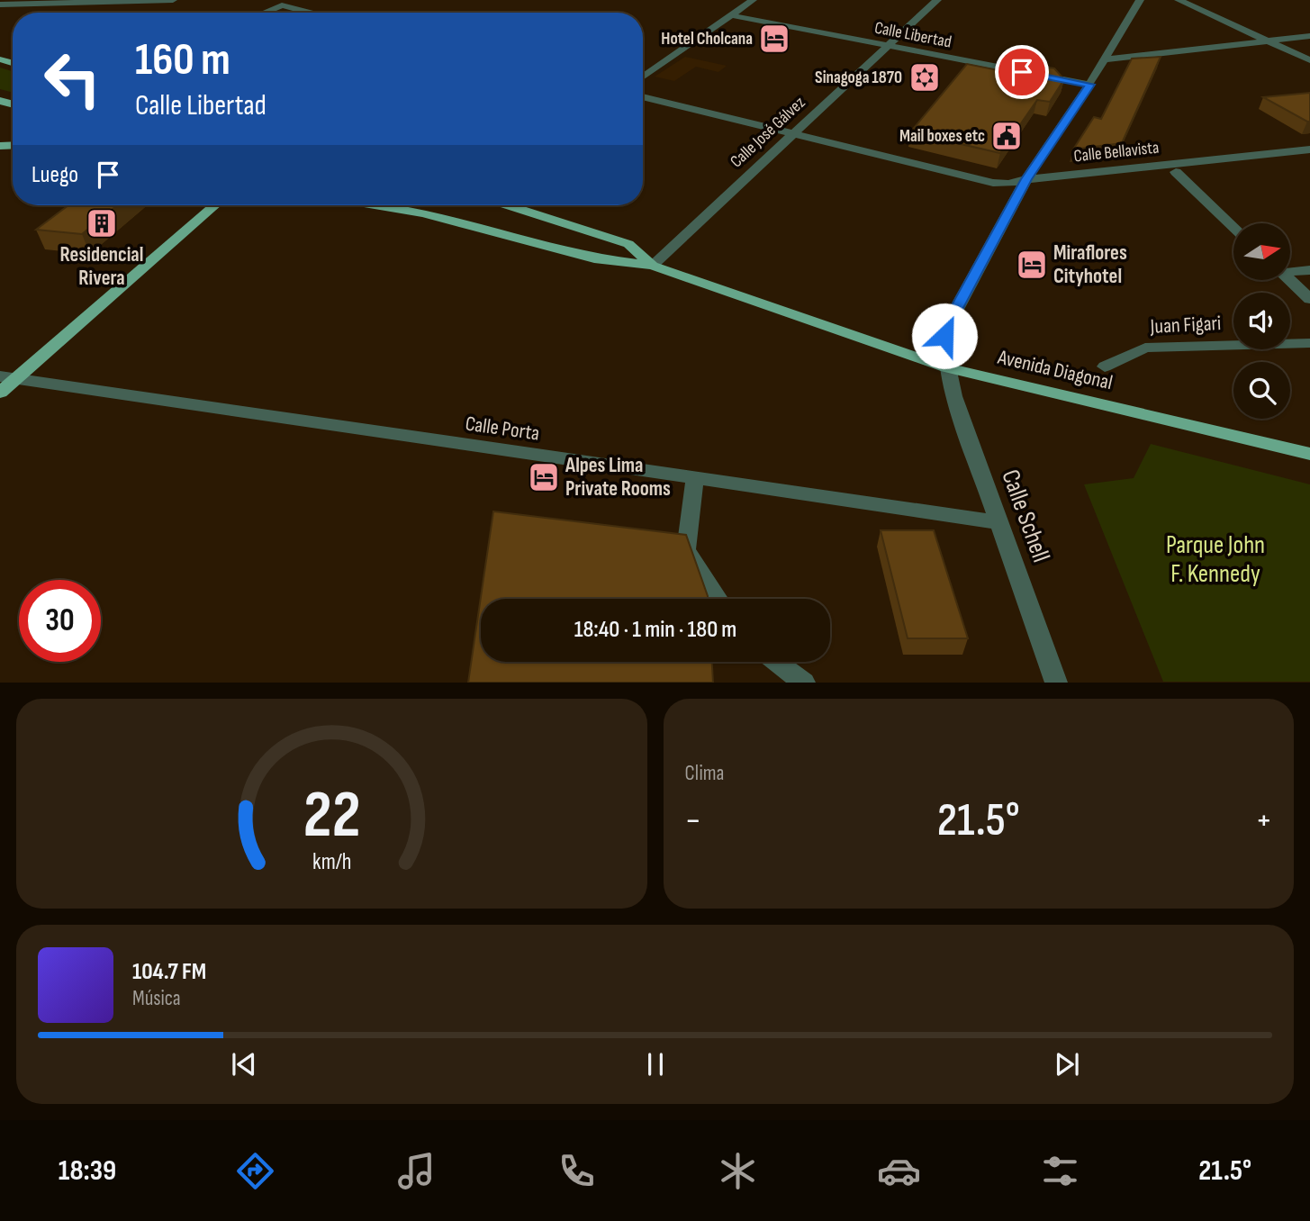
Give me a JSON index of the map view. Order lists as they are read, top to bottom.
{
  "streets": {
    "main road": ["Avenida Diagonal"],
    "street": [
      "Calle Libertad",
      "Calle José Gálvez",
      "Calle Bellavista",
      "Juan Figari",
      "Calle Porta",
      "Calle Schell"
    ]
  },
  "crossings": [
    ["Calle Libertad", "Calle José Gálvez"],
    ["Calle Libertad", "Calle Schell"],
    ["Calle José Gálvez", "Calle Bellavista"],
    ["Calle José Gálvez", "Avenida Diagonal"],
    ["Calle Bellavista", "Calle Schell"],
    ["Avenida Diagonal", "Calle Schell"],
    ["Calle Porta", "Calle Schell"]
  ],
  "parks": ["Parque John F. Kennedy"],
  "places": {
    "hotel": ["Hotel Cholcana", "Miraflores Cityhotel", "Alpes Lima Private Rooms"],
    "synagogue": ["Sinagoga 1870"],
    "public building": ["Mail boxes etc"],
    "building": ["Residencial Rivera"]
  },
  "north": "right",
  "page": {
    "turn": ["160 m", "Calle Libertad"],
    "then": "Luego",
    "limit": "30",
    "trip": "18:40 · 1 min · 180 m",
    "tile": "Clima",
    "heat": ["−", "21.5°", "+"],
    "song": ["104.7 FM", "Música"],
    "tabs": ["18:39", "21.5°"],
    "gauge": ["22", "km/h"]
  }
}
